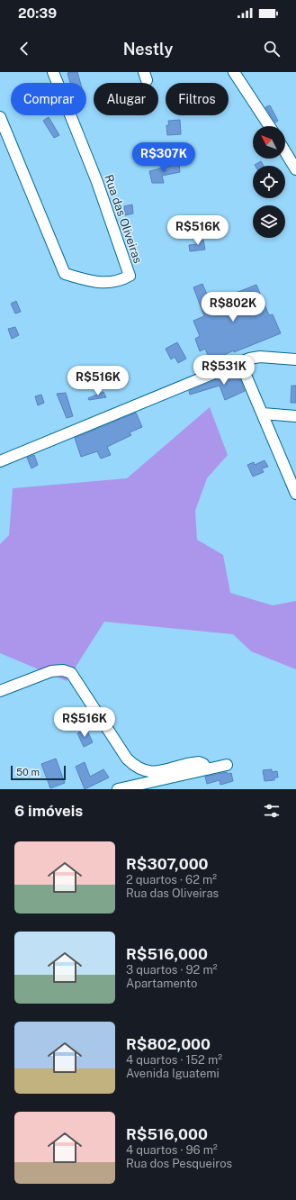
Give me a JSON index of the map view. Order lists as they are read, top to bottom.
{
  "streets": {
    "street": ["Rua das Oliveiras"]
  },
  "scale_bar": "50 m",
  "north": "top left",
  "page": {
    "status": "20:39",
    "header": "Nestly",
    "chip": ["Comprar", "Alugar", "Filtros"],
    "price": [
      "R$307K",
      "R$516K",
      "R$802K",
      "R$531K",
      "R$516K",
      "R$516K"
    ],
    "scale": "50 m",
    "heading": "6 imóveis",
    "list": [
      {
        "name": "R$307,000",
        "note": "2 quartos · 62 m² · Rua das Oliveiras"
      },
      {
        "name": "R$516,000",
        "note": "3 quartos · 92 m² · Apartamento"
      },
      {
        "name": "R$802,000",
        "note": "4 quartos · 152 m² · Avenida Iguatemi"
      },
      {
        "name": "R$516,000",
        "note": "4 quartos · 96 m² · Rua dos Pesqueiros"
      }
    ]
  }
}
